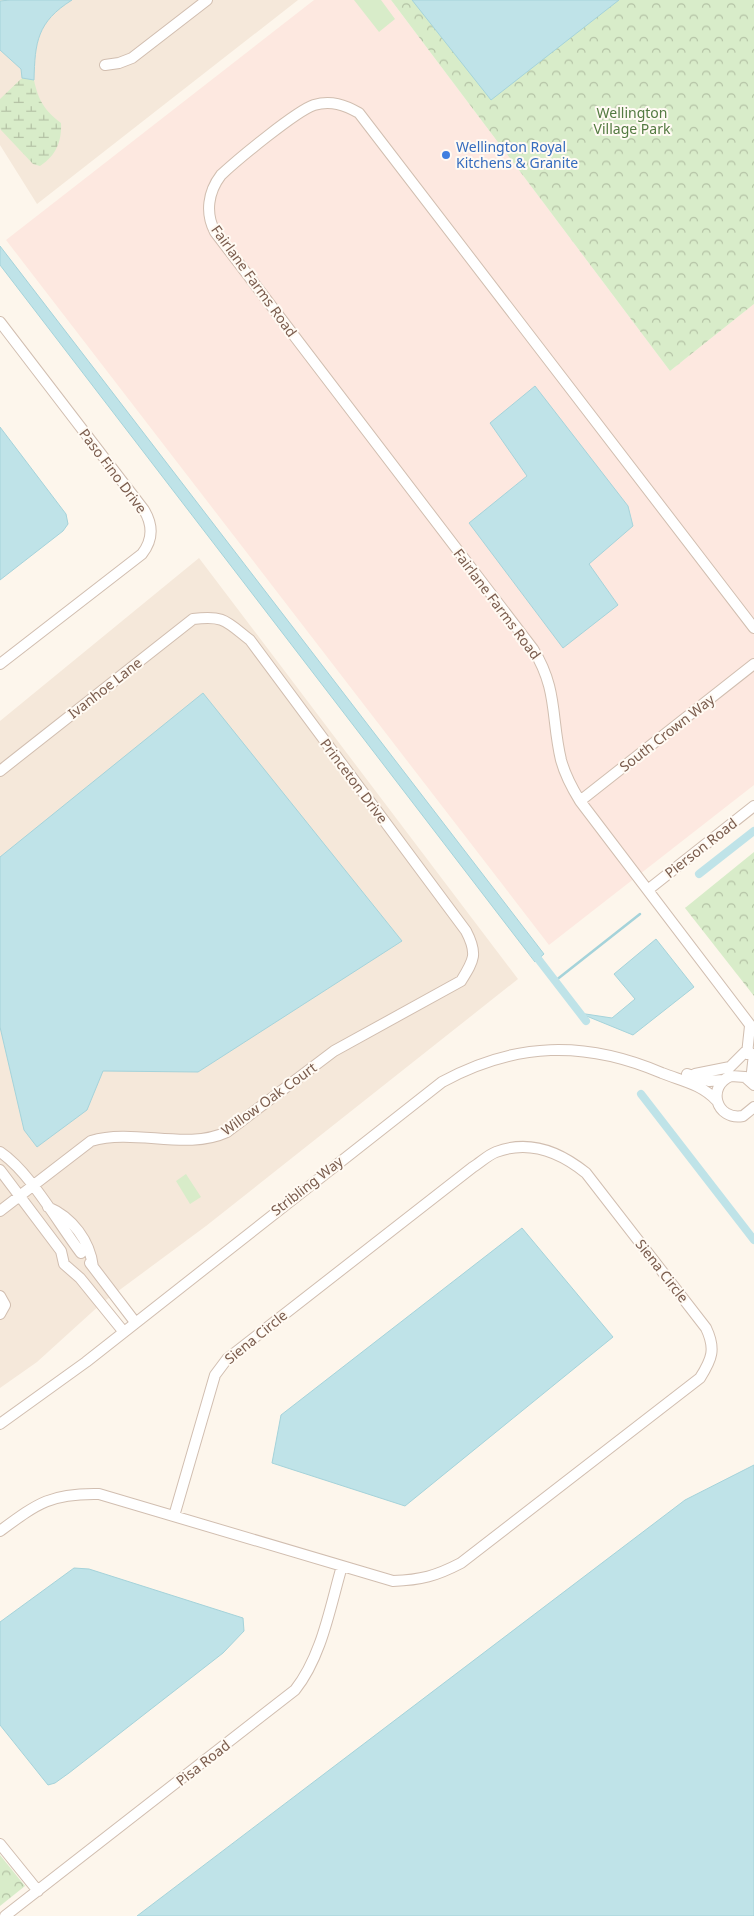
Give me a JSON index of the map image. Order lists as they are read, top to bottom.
{
  "streets": {
    "street": [
      "Fairlane Farms Road",
      "Paso Fino Drive",
      "Ivanhoe Lane",
      "South Crown Way",
      "Princeton Drive",
      "Pierson Road",
      "Willow Oak Court",
      "Stribling Way",
      "Siena Circle",
      "Pisa Road"
    ]
  },
  "crossings": [
    ["Fairlane Farms Road", "South Crown Way"],
    ["Fairlane Farms Road", "Pierson Road"],
    ["Fairlane Farms Road", "Stribling Way"],
    ["Ivanhoe Lane", "Princeton Drive"],
    ["Princeton Drive", "Willow Oak Court"],
    ["Siena Circle", "Pisa Road"]
  ],
  "parks": ["Wellington Village Park"],
  "places": ["Wellington Royal Kitchens & Granite"]
}
